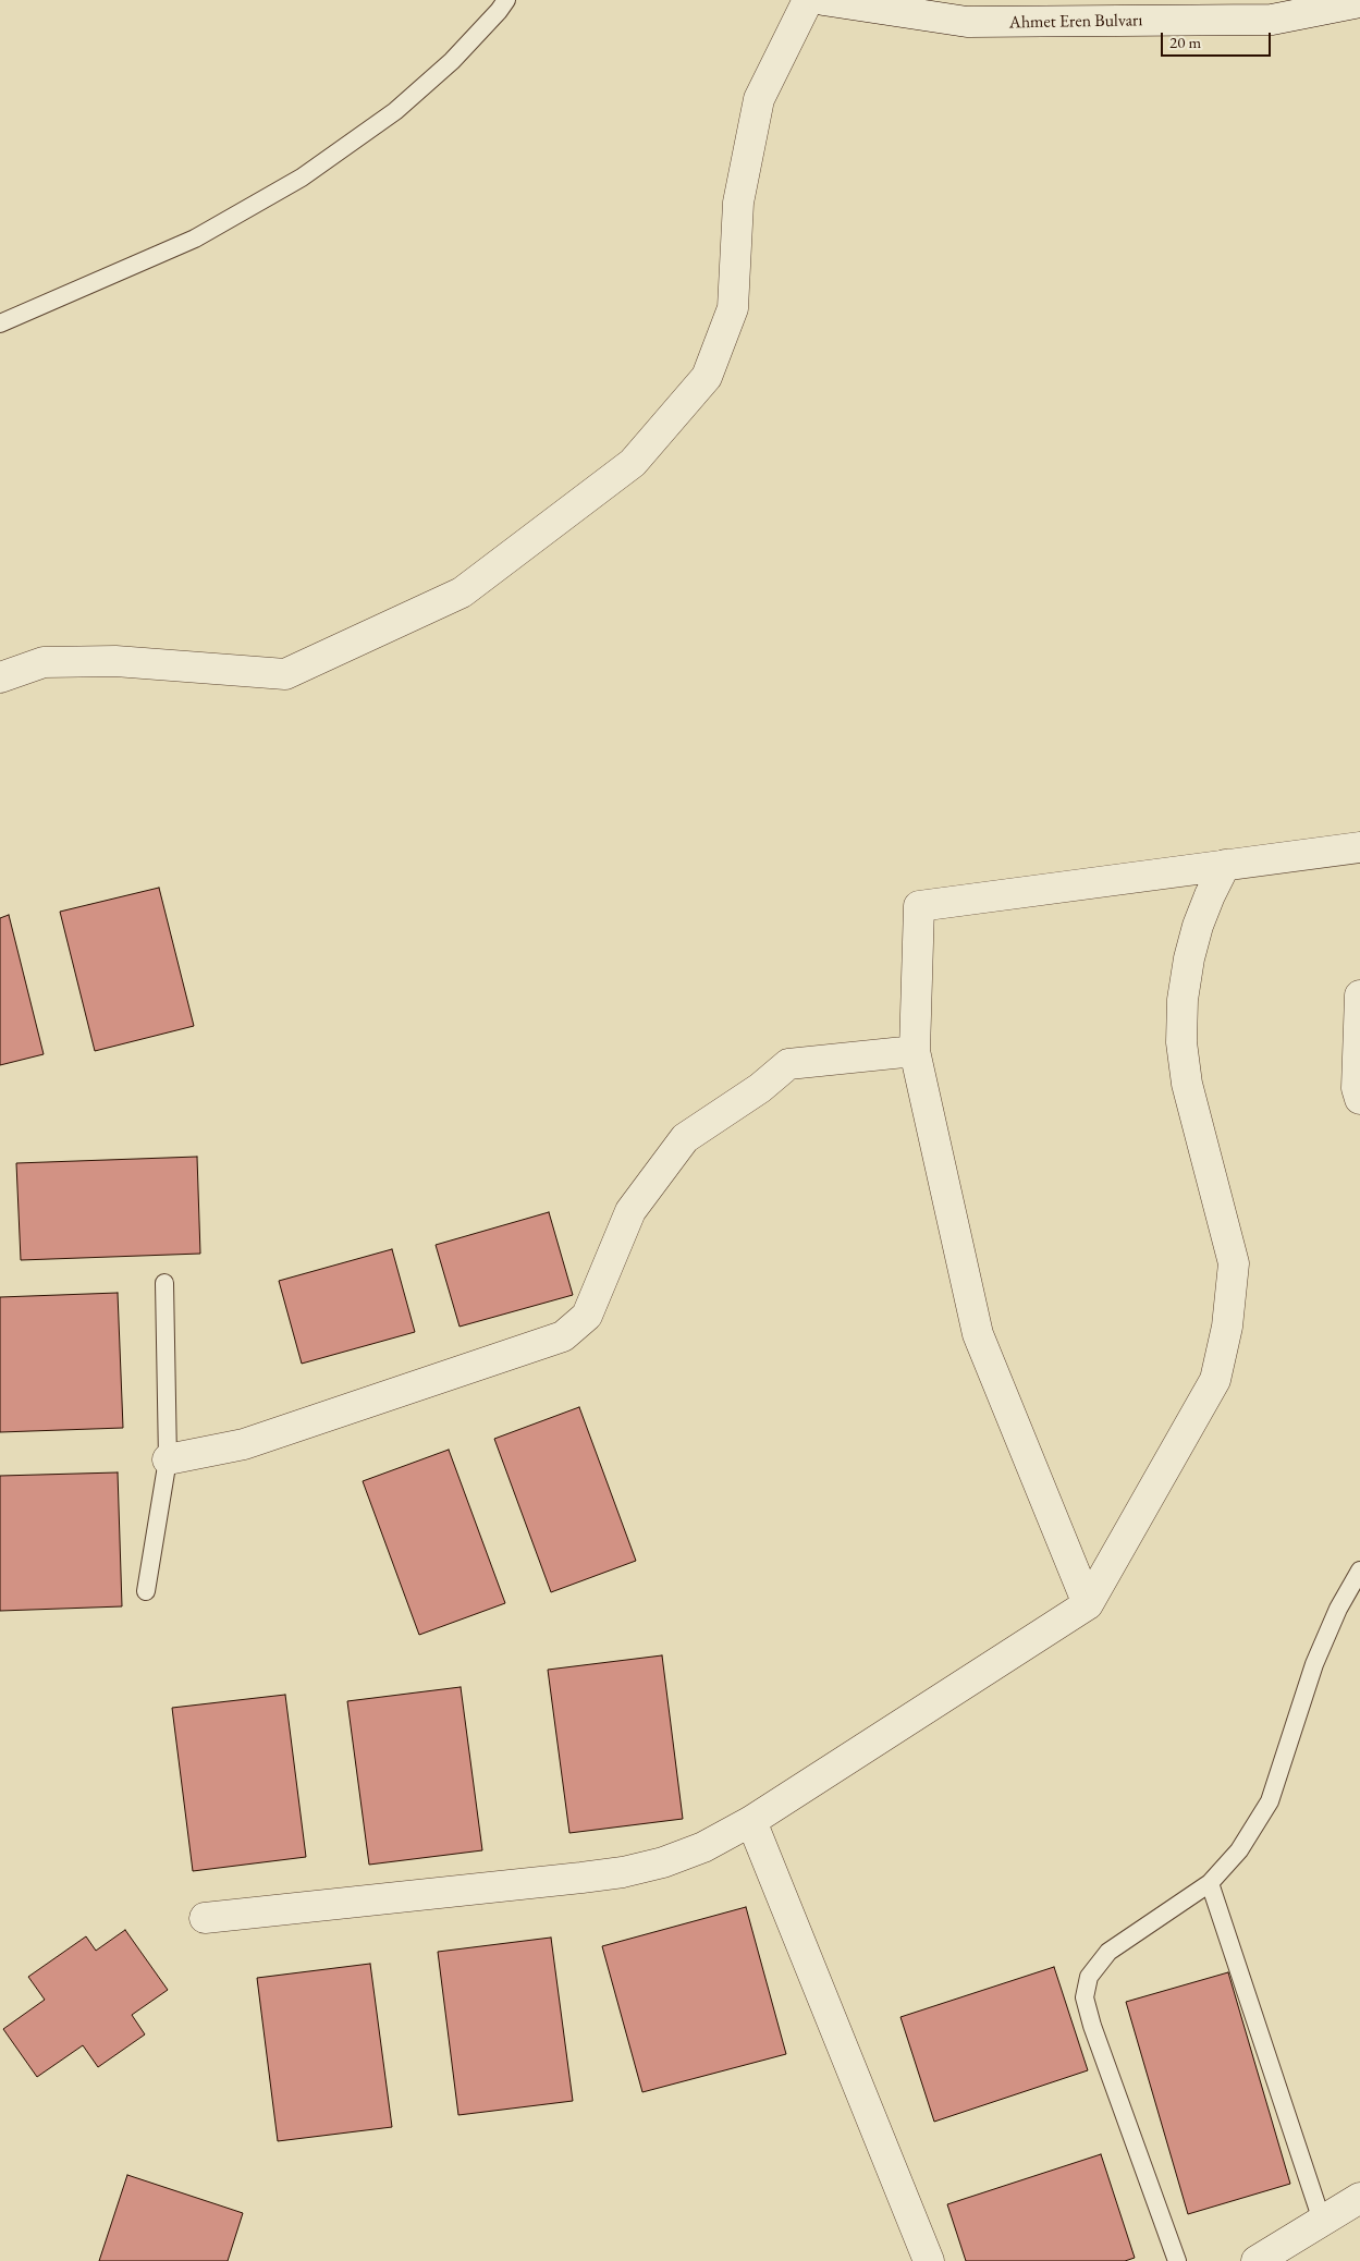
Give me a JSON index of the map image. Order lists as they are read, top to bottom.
{
  "streets": {
    "street": ["Ahmet Eren Bulvarı"]
  },
  "scale_bar": "20 m"
}
